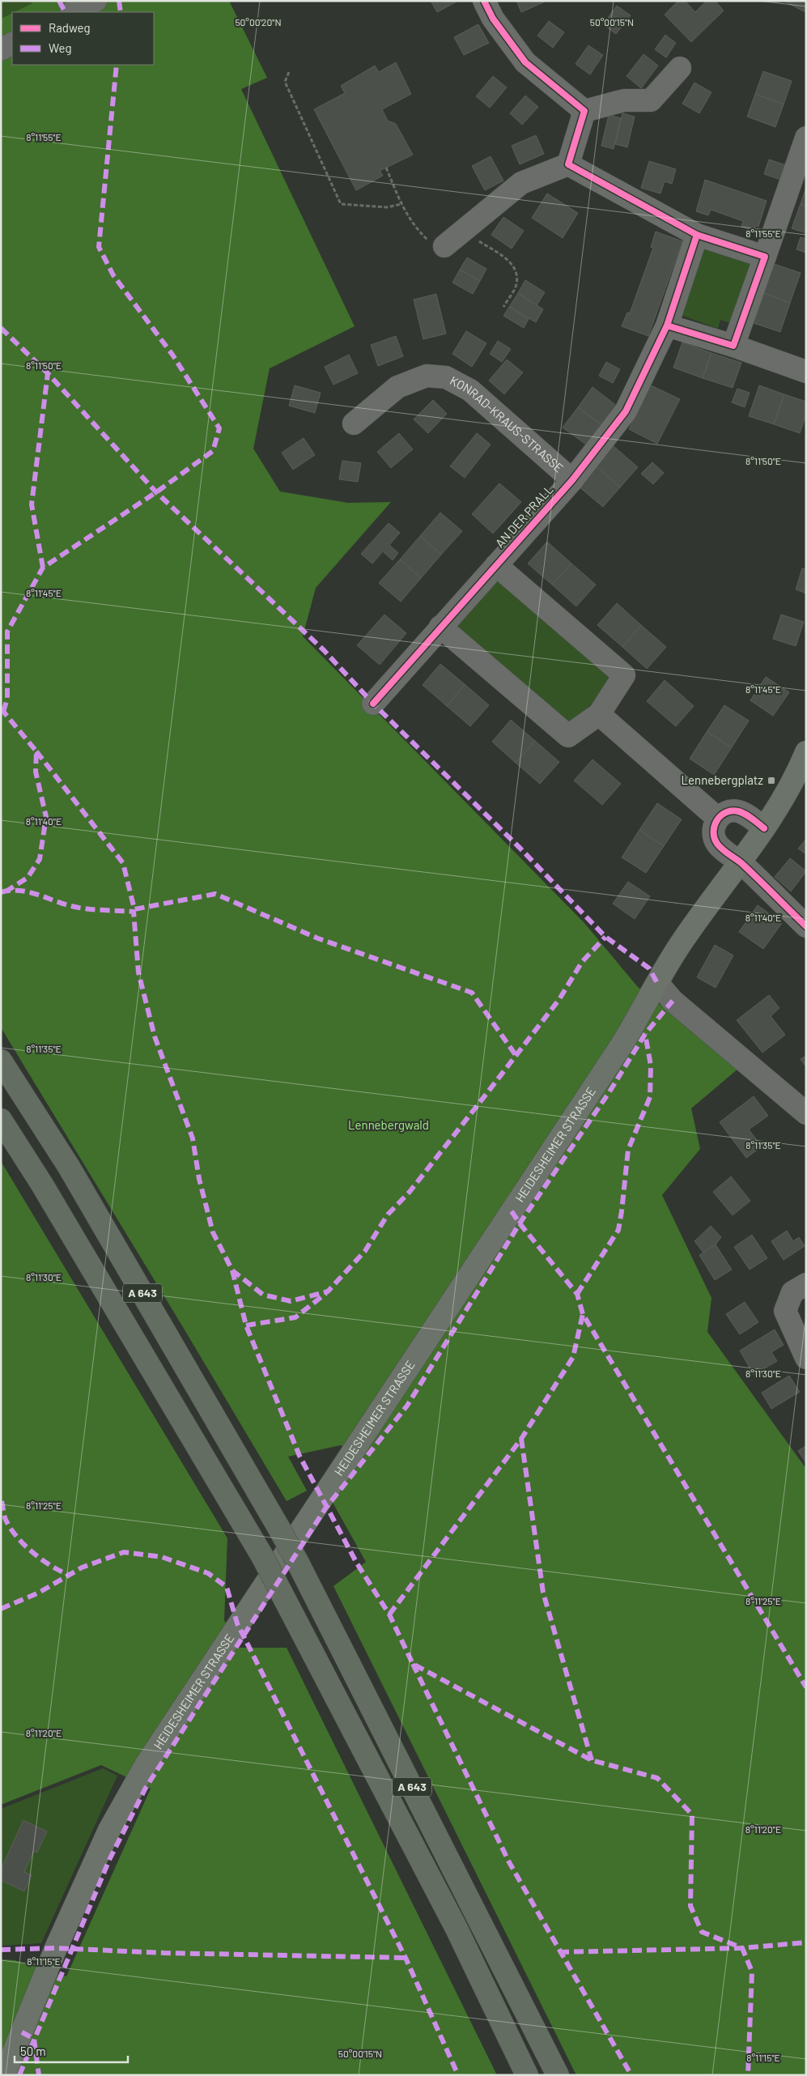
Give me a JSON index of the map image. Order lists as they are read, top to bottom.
{
  "streets": {
    "highway": ["A 643"],
    "main road": ["HEIDESHEIMER STRASSE"],
    "street": ["KONRAD-KRAUS-STRASSE", "AN DER PRALL"]
  },
  "crossings": [
    ["KONRAD-KRAUS-STRASSE", "AN DER PRALL"]
  ],
  "parks": ["Lennebergwald"],
  "places": {
    "transit": ["Lennebergplatz"]
  },
  "legend": ["Radweg", "Weg"],
  "scale_bar": "50 m",
  "coordinates": [
    "50°00'20\"N",
    "50°00'15\"N",
    "8°11'55\"E",
    "8°11'50\"E",
    "8°11'45\"E",
    "8°11'40\"E",
    "8°11'35\"E",
    "8°11'30\"E",
    "8°11'25\"E",
    "8°11'20\"E",
    "8°11'15\"E"
  ]
}
